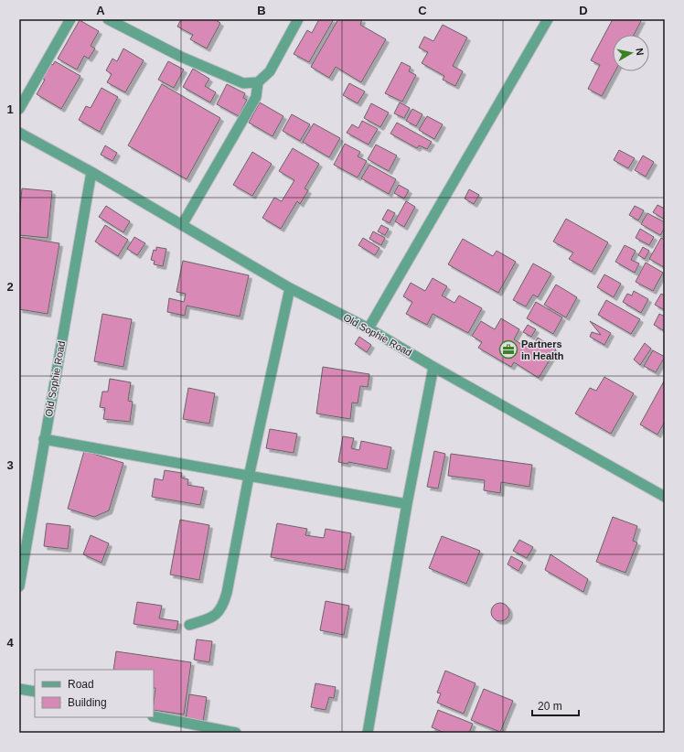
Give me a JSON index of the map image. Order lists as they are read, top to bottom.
{
  "streets": {
    "street": ["Old Sophie Road"]
  },
  "places": {
    "office": ["Partners in Health"]
  },
  "legend": ["Road", "Building"],
  "scale_bar": "20 m",
  "north": "right",
  "grid": {
    "columns": [
      "A",
      "B",
      "C",
      "D"
    ],
    "rows": [
      "1",
      "2",
      "3",
      "4"
    ]
  }
}
